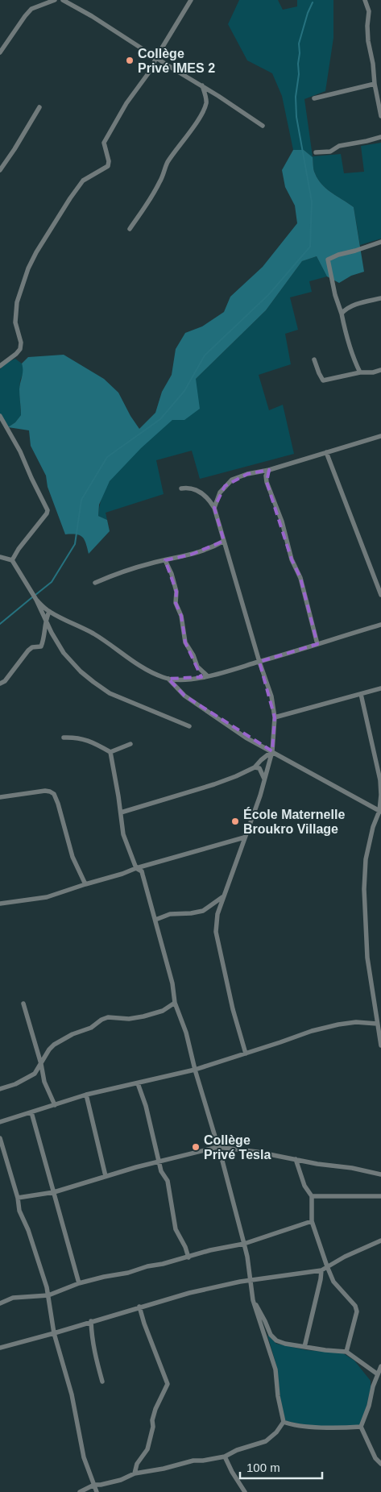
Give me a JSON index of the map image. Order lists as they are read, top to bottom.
{
  "places": ["Collège Privé IMES 2", "École Maternelle Broukro Village", "Collège Privé Tesla"],
  "scale_bar": "100 m"
}
